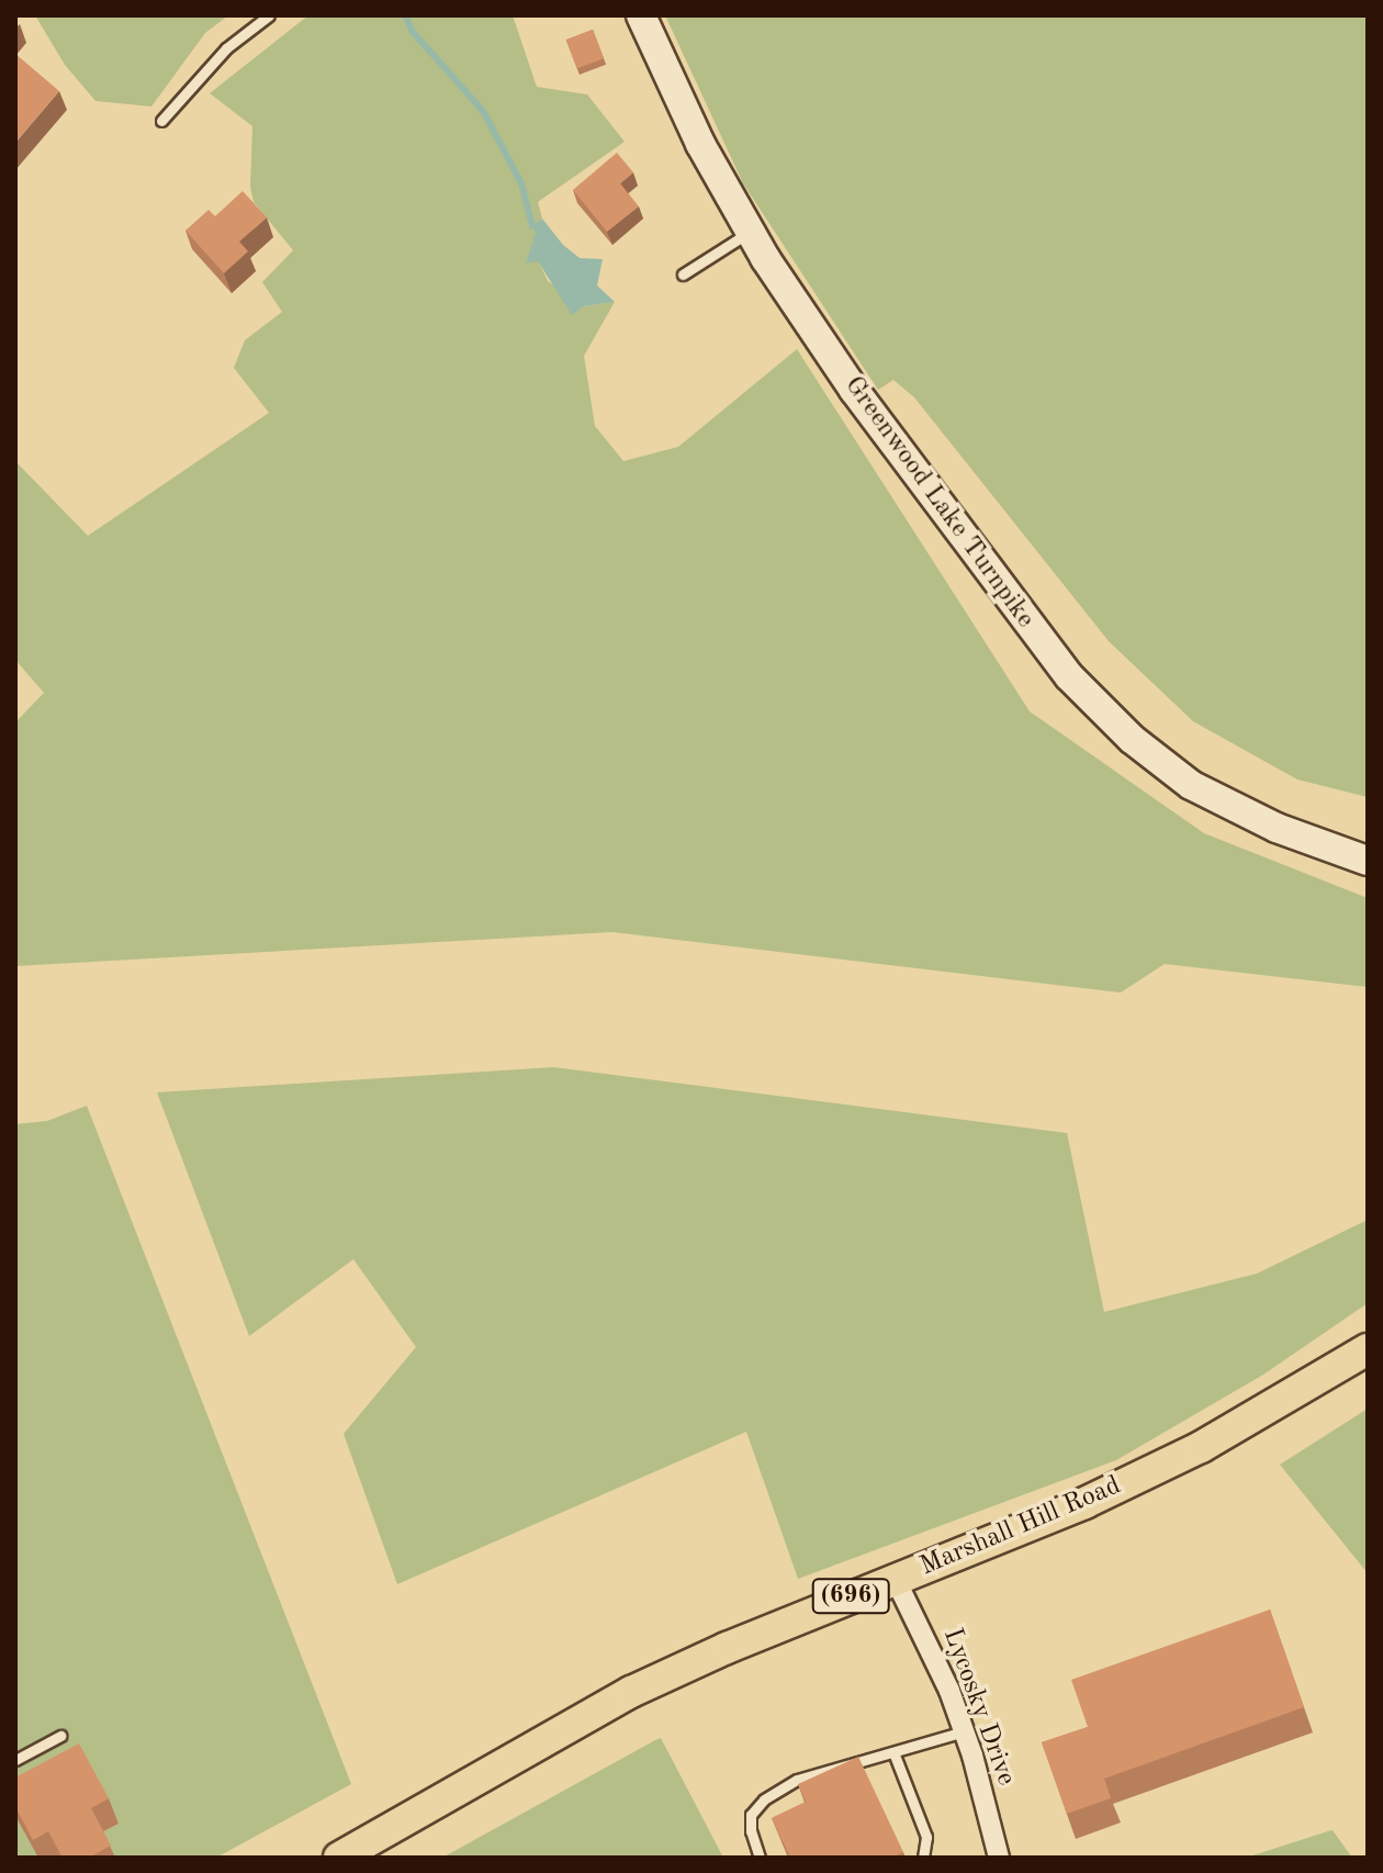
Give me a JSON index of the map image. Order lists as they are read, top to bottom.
{
  "streets": {
    "main road": ["Greenwood Lake Turnpike", "Marshall Hill Road", "(696)"],
    "street": ["Lycosky Drive"]
  },
  "crossings": [
    ["Marshall Hill Road", "Lycosky Drive"]
  ]
}
